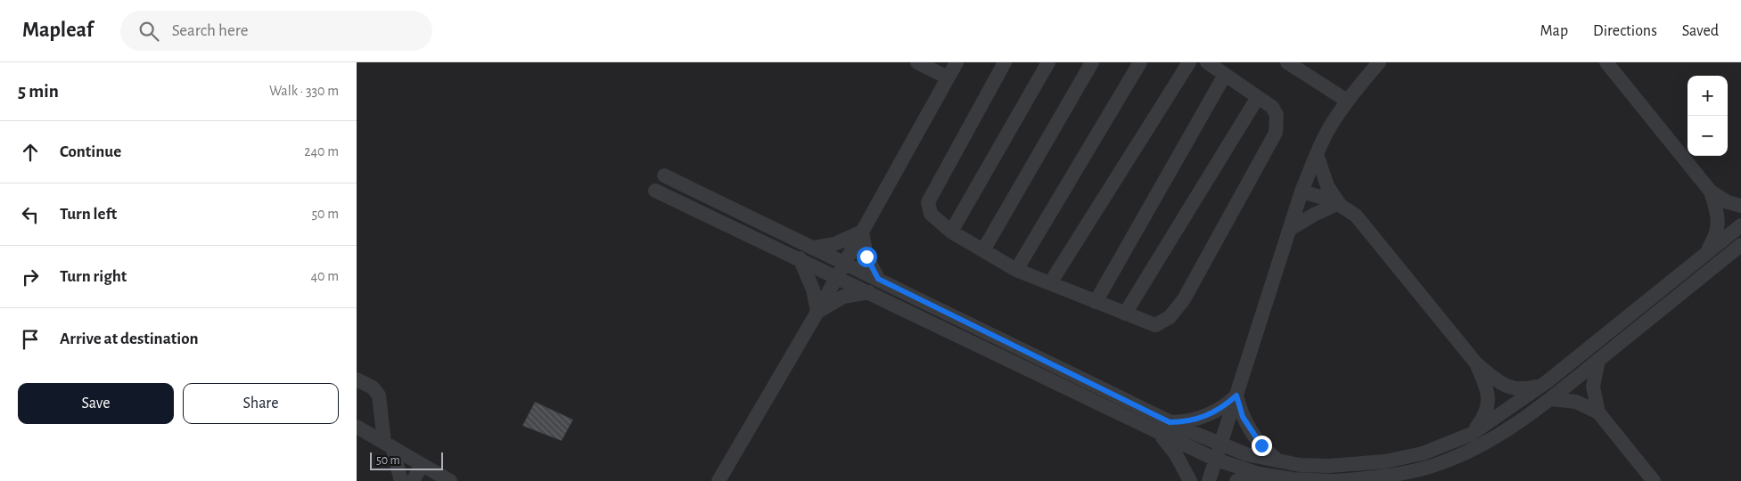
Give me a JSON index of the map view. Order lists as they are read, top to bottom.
{
  "scale_bar": "50 m",
  "page": {
    "header": "Mapleaf",
    "search": "Search here",
    "nav": ["Map", "Directions", "Saved"],
    "heading": ["5 min", "Walk · 330 m"],
    "map_buttons": ["+", "−"],
    "list": [
      ["Continue", "240 m"],
      ["Turn left", "50 m"],
      ["Turn right", "40 m"],
      "Arrive at destination"
    ],
    "buttons": ["Save", "Share"],
    "scale": "50 m"
  }
}
